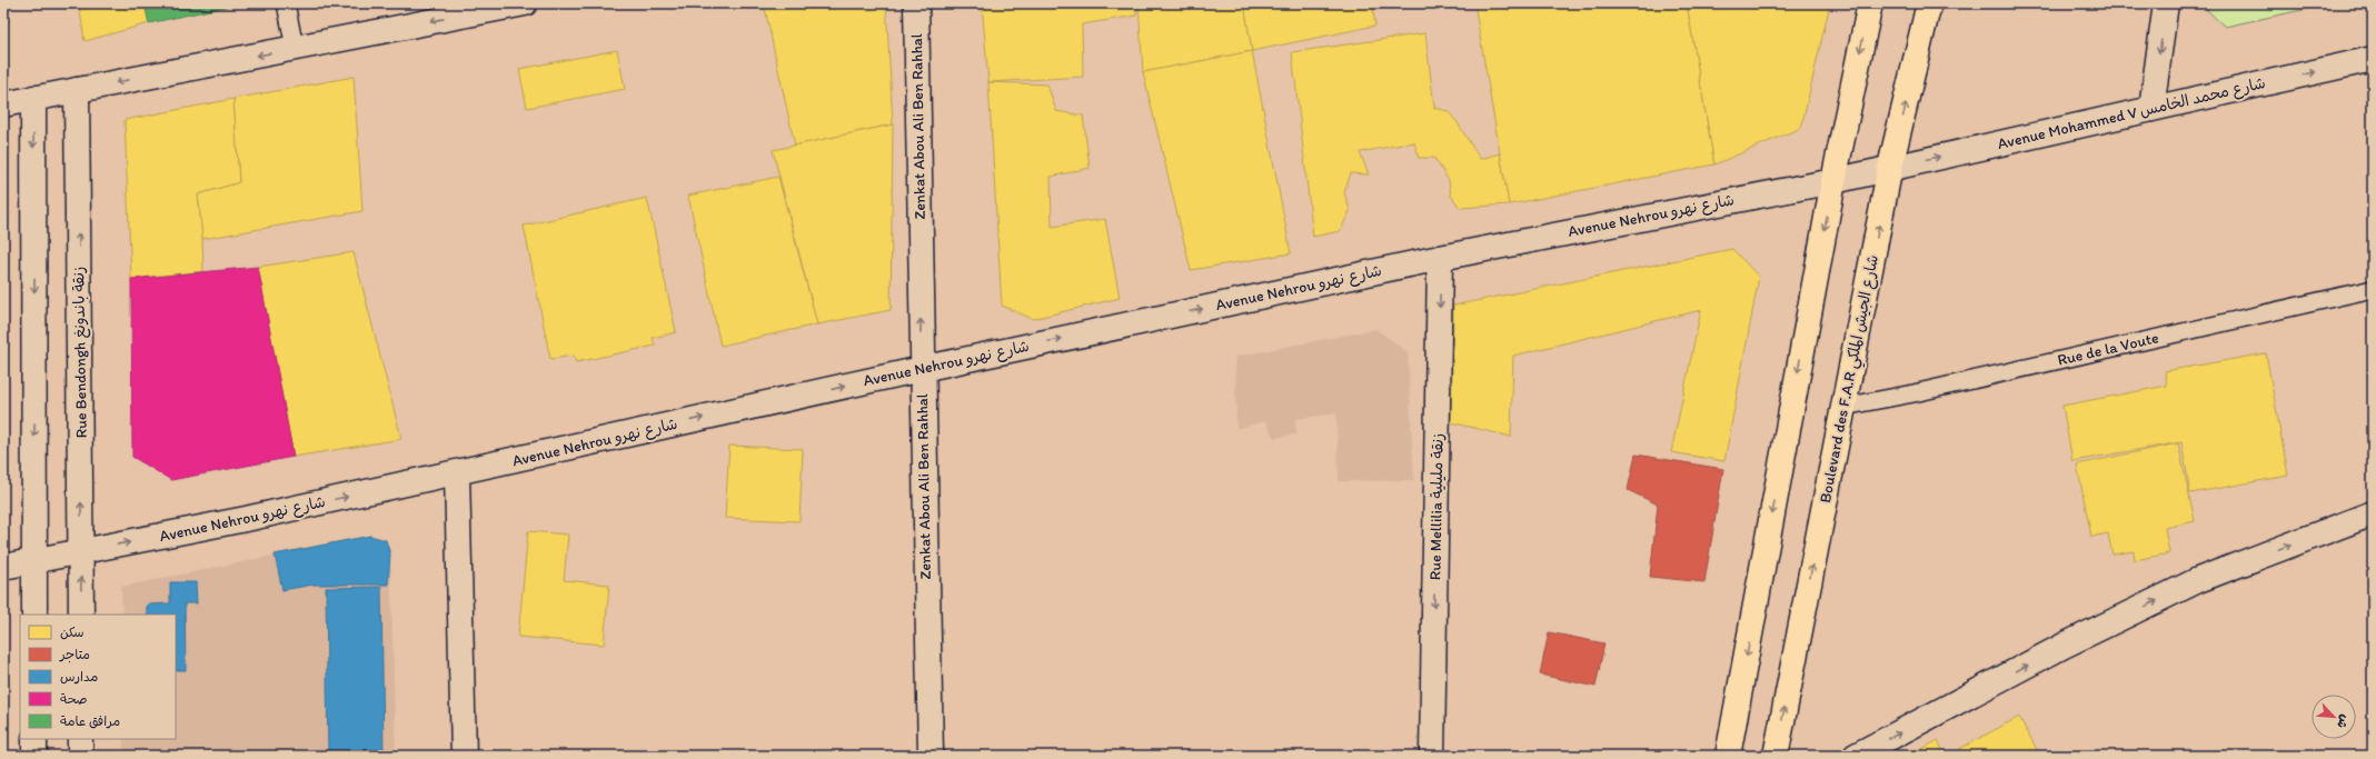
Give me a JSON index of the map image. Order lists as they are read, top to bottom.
{
  "streets": {
    "main road": ["Boulevard des F.A.R شارع الجيش الملكي"],
    "street": [
      "Avenue Mohammed V شارع محمد الخامس",
      "Zenkat Abou Ali Ben Rahhal",
      "Avenue Nehrou شارع نهرو",
      "Rue Bendongh زنقة باندونغ",
      "Rue Mellilia زنقة مليلية"
    ],
    "lane": ["Rue de la Voute"]
  },
  "crossings": [
    ["Avenue Mohammed V شارع محمد الخامس", "Avenue Nehrou شارع نهرو"],
    ["Avenue Mohammed V شارع محمد الخامس", "Boulevard des F.A.R شارع الجيش الملكي"],
    ["Zenkat Abou Ali Ben Rahhal", "Avenue Nehrou شارع نهرو"],
    ["Avenue Nehrou شارع نهرو", "Rue Bendongh زنقة باندونغ"],
    ["Avenue Nehrou شارع نهرو", "Boulevard des F.A.R شارع الجيش الملكي"],
    ["Avenue Nehrou شارع نهرو", "Rue Mellilia زنقة مليلية"],
    ["Rue de la Voute", "Boulevard des F.A.R شارع الجيش الملكي"]
  ],
  "one_way": [
    "Avenue Mohammed V شارع محمد الخامس",
    "Zenkat Abou Ali Ben Rahhal",
    "Avenue Nehrou شارع نهرو",
    "Rue Mellilia زنقة مليلية"
  ],
  "legend": [
    "سكن",
    "متاجر",
    "مدارس",
    "صحة",
    "مرافق عامة"
  ],
  "north": "bottom right"
}
